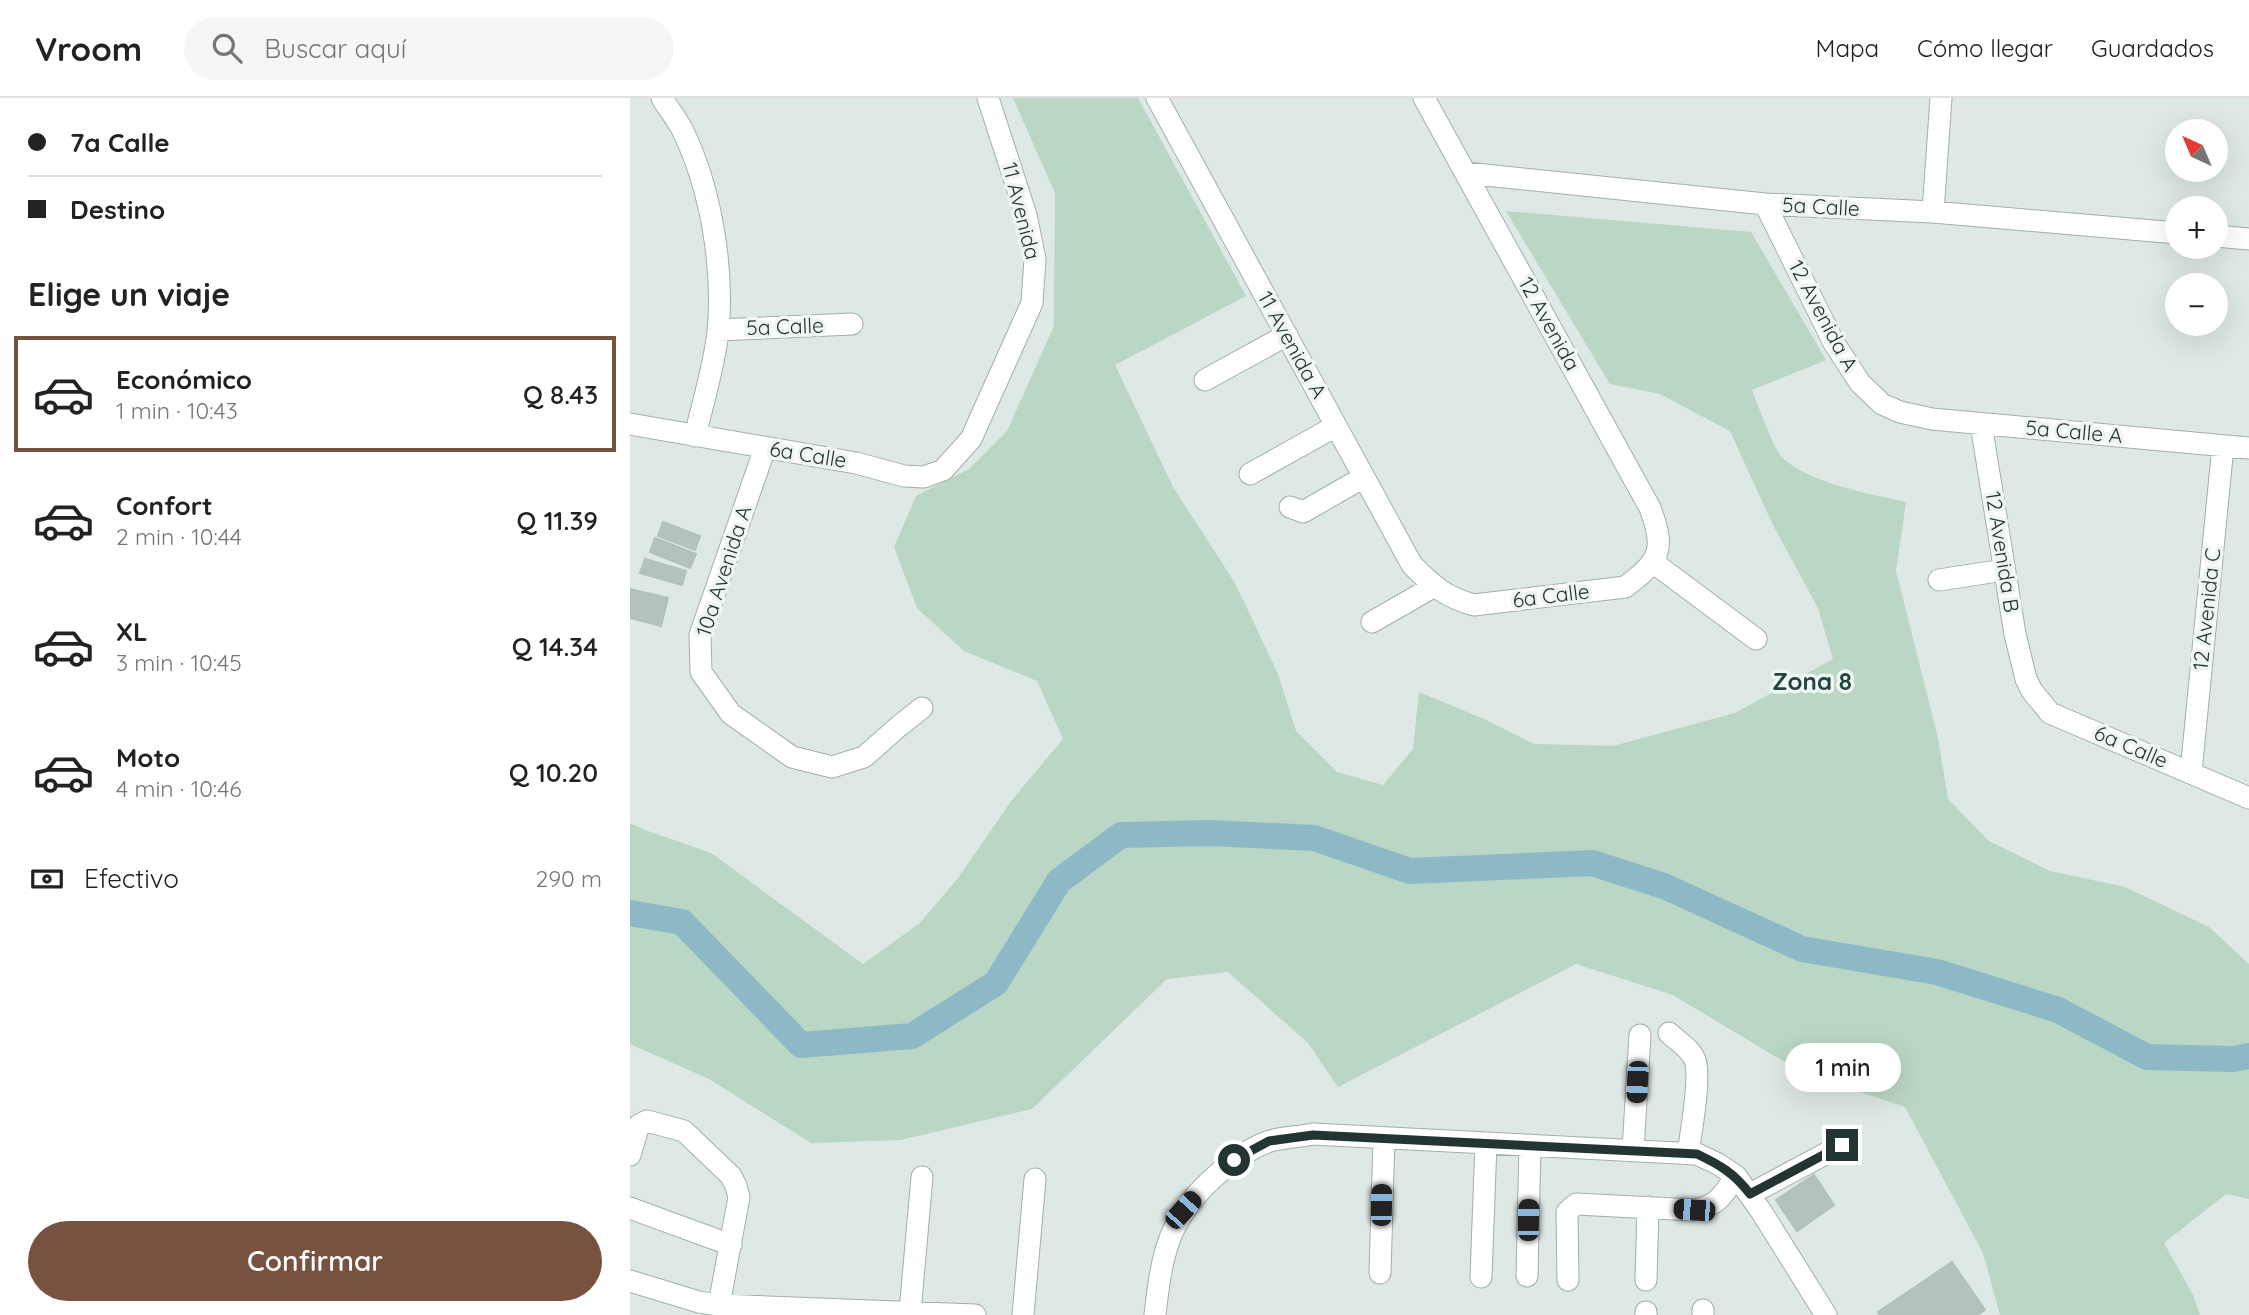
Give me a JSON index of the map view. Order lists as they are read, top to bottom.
{
  "streets": {
    "street": [
      "5a Calle",
      "11 Avenida",
      "12 Avenida A",
      "12 Avenida",
      "11 Avenida A",
      "5a Calle A",
      "6a Calle",
      "12 Avenida B",
      "10a Avenida A",
      "12 Avenida C"
    ]
  },
  "crossings": [
    ["5a Calle", "12 Avenida A"],
    ["5a Calle", "12 Avenida"],
    ["11 Avenida", "6a Calle"],
    ["12 Avenida A", "5a Calle A"],
    ["12 Avenida", "6a Calle"],
    ["11 Avenida A", "6a Calle"],
    ["5a Calle A", "12 Avenida B"],
    ["5a Calle A", "12 Avenida C"],
    ["6a Calle", "12 Avenida B"],
    ["6a Calle", "10a Avenida A"],
    ["6a Calle", "12 Avenida C"]
  ],
  "districts": ["Zona 8"],
  "north": "top left",
  "page": {
    "header": "Vroom",
    "search": "Buscar aquí",
    "nav": ["Mapa", "Cómo llegar", "Guardados"],
    "banner": ["7a Calle", "Destino"],
    "map_buttons": ["+", "−"],
    "heading": "Elige un viaje",
    "list": [
      {
        "name": "Económico",
        "note": "1 min · 10:43",
        "value": "Q 8.43"
      },
      {
        "name": "Confort",
        "note": "2 min · 10:44",
        "value": "Q 11.39"
      },
      {
        "name": "XL",
        "note": "3 min · 10:45",
        "value": "Q 14.34"
      },
      {
        "name": "Moto",
        "note": "4 min · 10:46",
        "value": "Q 10.20"
      }
    ],
    "pay": ["Efectivo", "290 m"],
    "bubble": "1 min",
    "buttons": "Confirmar"
  }
}
